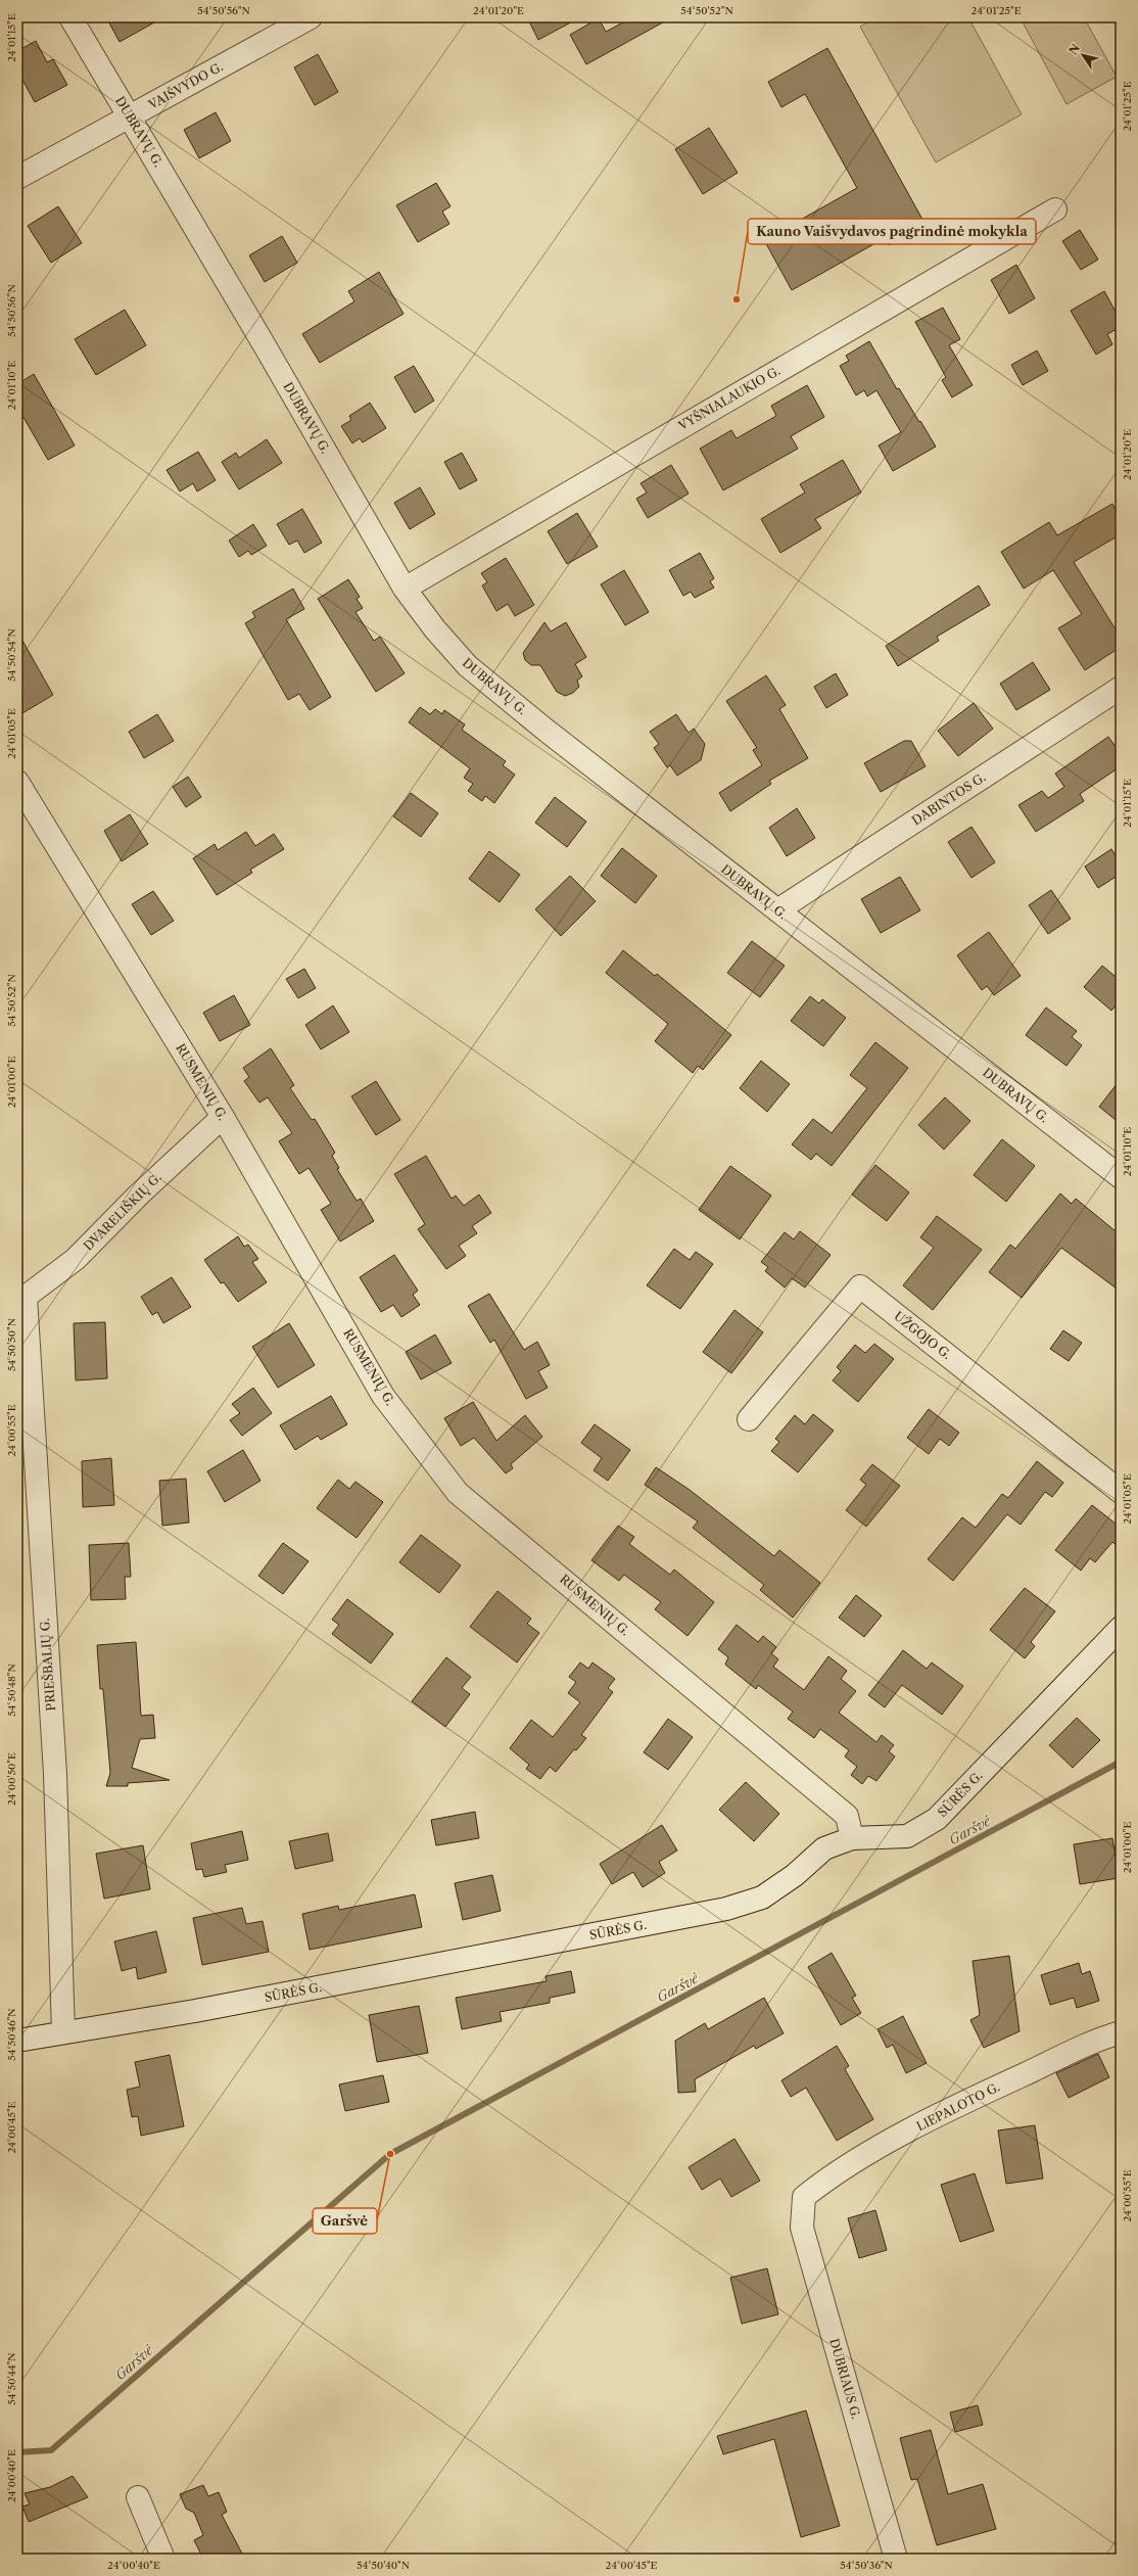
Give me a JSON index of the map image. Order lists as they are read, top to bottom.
{
  "streets": {
    "street": [
      "VAIŠVYDO G.",
      "DUBRAVŲ G.",
      "VYŠNIALAUKIO G.",
      "DABINTOS G.",
      "RUSMENIŲ G.",
      "DVARELIŠKIŲ G.",
      "UŽGOJO G.",
      "PRIEŠBALIŲ G.",
      "SŪRĖS G.",
      "LIEPALOTO G.",
      "DUBRIAUS G."
    ]
  },
  "crossings": [
    ["VAIŠVYDO G.", "DUBRAVŲ G."],
    ["DUBRAVŲ G.", "VYŠNIALAUKIO G."],
    ["DUBRAVŲ G.", "DABINTOS G."],
    ["RUSMENIŲ G.", "DVARELIŠKIŲ G."],
    ["RUSMENIŲ G.", "SŪRĖS G."],
    ["DVARELIŠKIŲ G.", "PRIEŠBALIŲ G."],
    ["PRIEŠBALIŲ G.", "SŪRĖS G."],
    ["LIEPALOTO G.", "DUBRIAUS G."]
  ],
  "water": ["Garšvė"],
  "places": ["Kauno Vaišvydavos pagrindinė mokykla", "Garšvė"],
  "north": "top left",
  "coordinates": [
    "54°50'56\"N",
    "24°01'20\"E",
    "54°50'52\"N",
    "24°01'25\"E",
    "24°01'15\"E",
    "24°01'10\"E",
    "54°50'54\"N",
    "24°01'05\"E",
    "24°01'00\"E",
    "54°50'50\"N",
    "24°00'55\"E",
    "54°50'48\"N",
    "24°00'50\"E",
    "54°50'46\"N",
    "24°00'45\"E",
    "54°50'44\"N",
    "24°00'40\"E",
    "54°50'40\"N",
    "54°50'36\"N"
  ]
}
